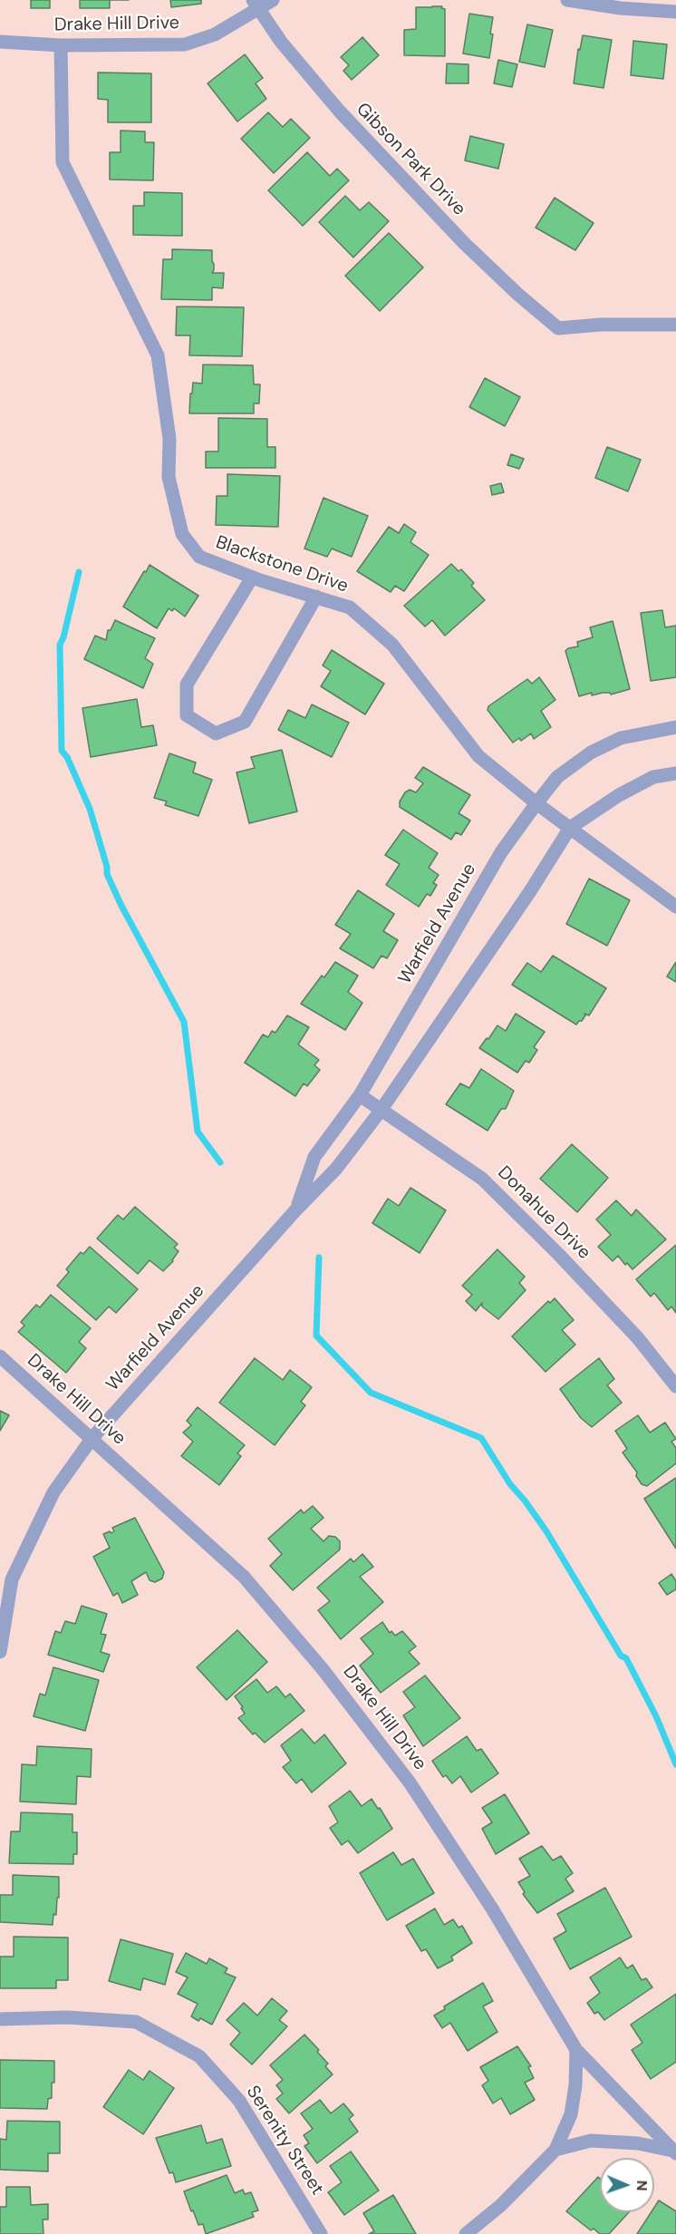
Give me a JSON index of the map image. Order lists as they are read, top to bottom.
{
  "streets": {
    "street": [
      "Drake Hill Drive",
      "Gibson Park Drive",
      "Blackstone Drive",
      "Warfield Avenue",
      "Donahue Drive",
      "Serenity Street"
    ]
  },
  "crossings": [
    ["Drake Hill Drive", "Gibson Park Drive"],
    ["Drake Hill Drive", "Blackstone Drive"],
    ["Drake Hill Drive", "Warfield Avenue"],
    ["Blackstone Drive", "Warfield Avenue"],
    ["Warfield Avenue", "Donahue Drive"]
  ],
  "north": "right"
}
